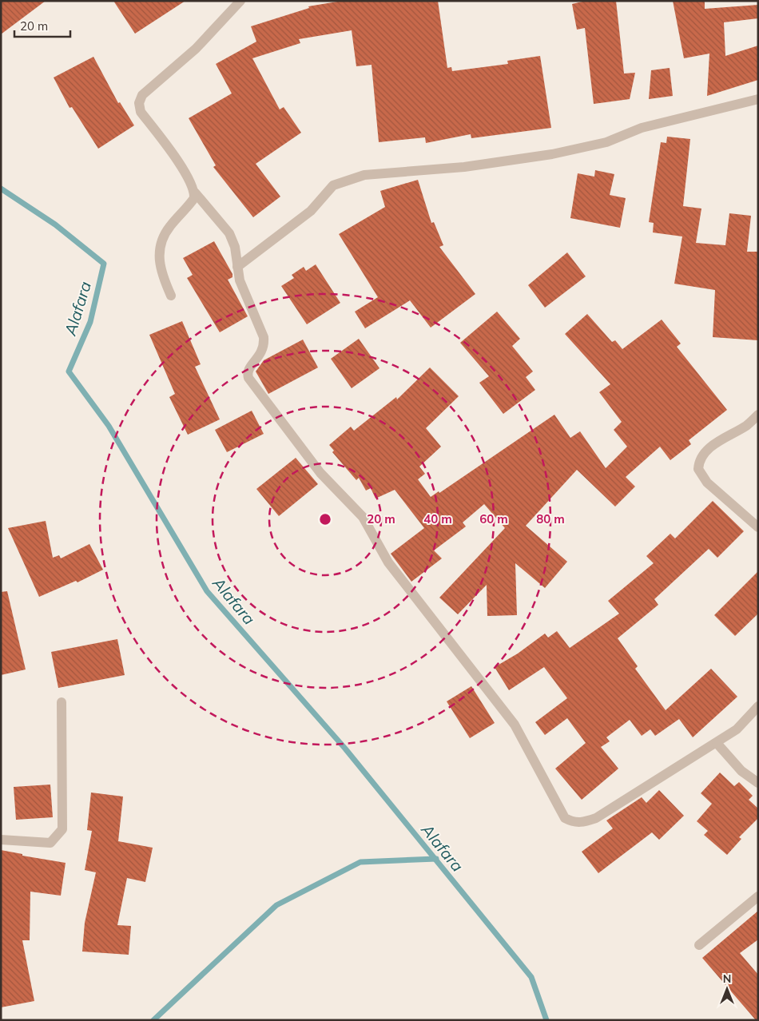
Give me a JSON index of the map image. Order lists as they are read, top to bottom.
{
  "water": ["Alafara"],
  "scale_bar": "20 m",
  "north": "top",
  "rings": [
    "20 m",
    "40 m",
    "60 m",
    "80 m"
  ]
}
